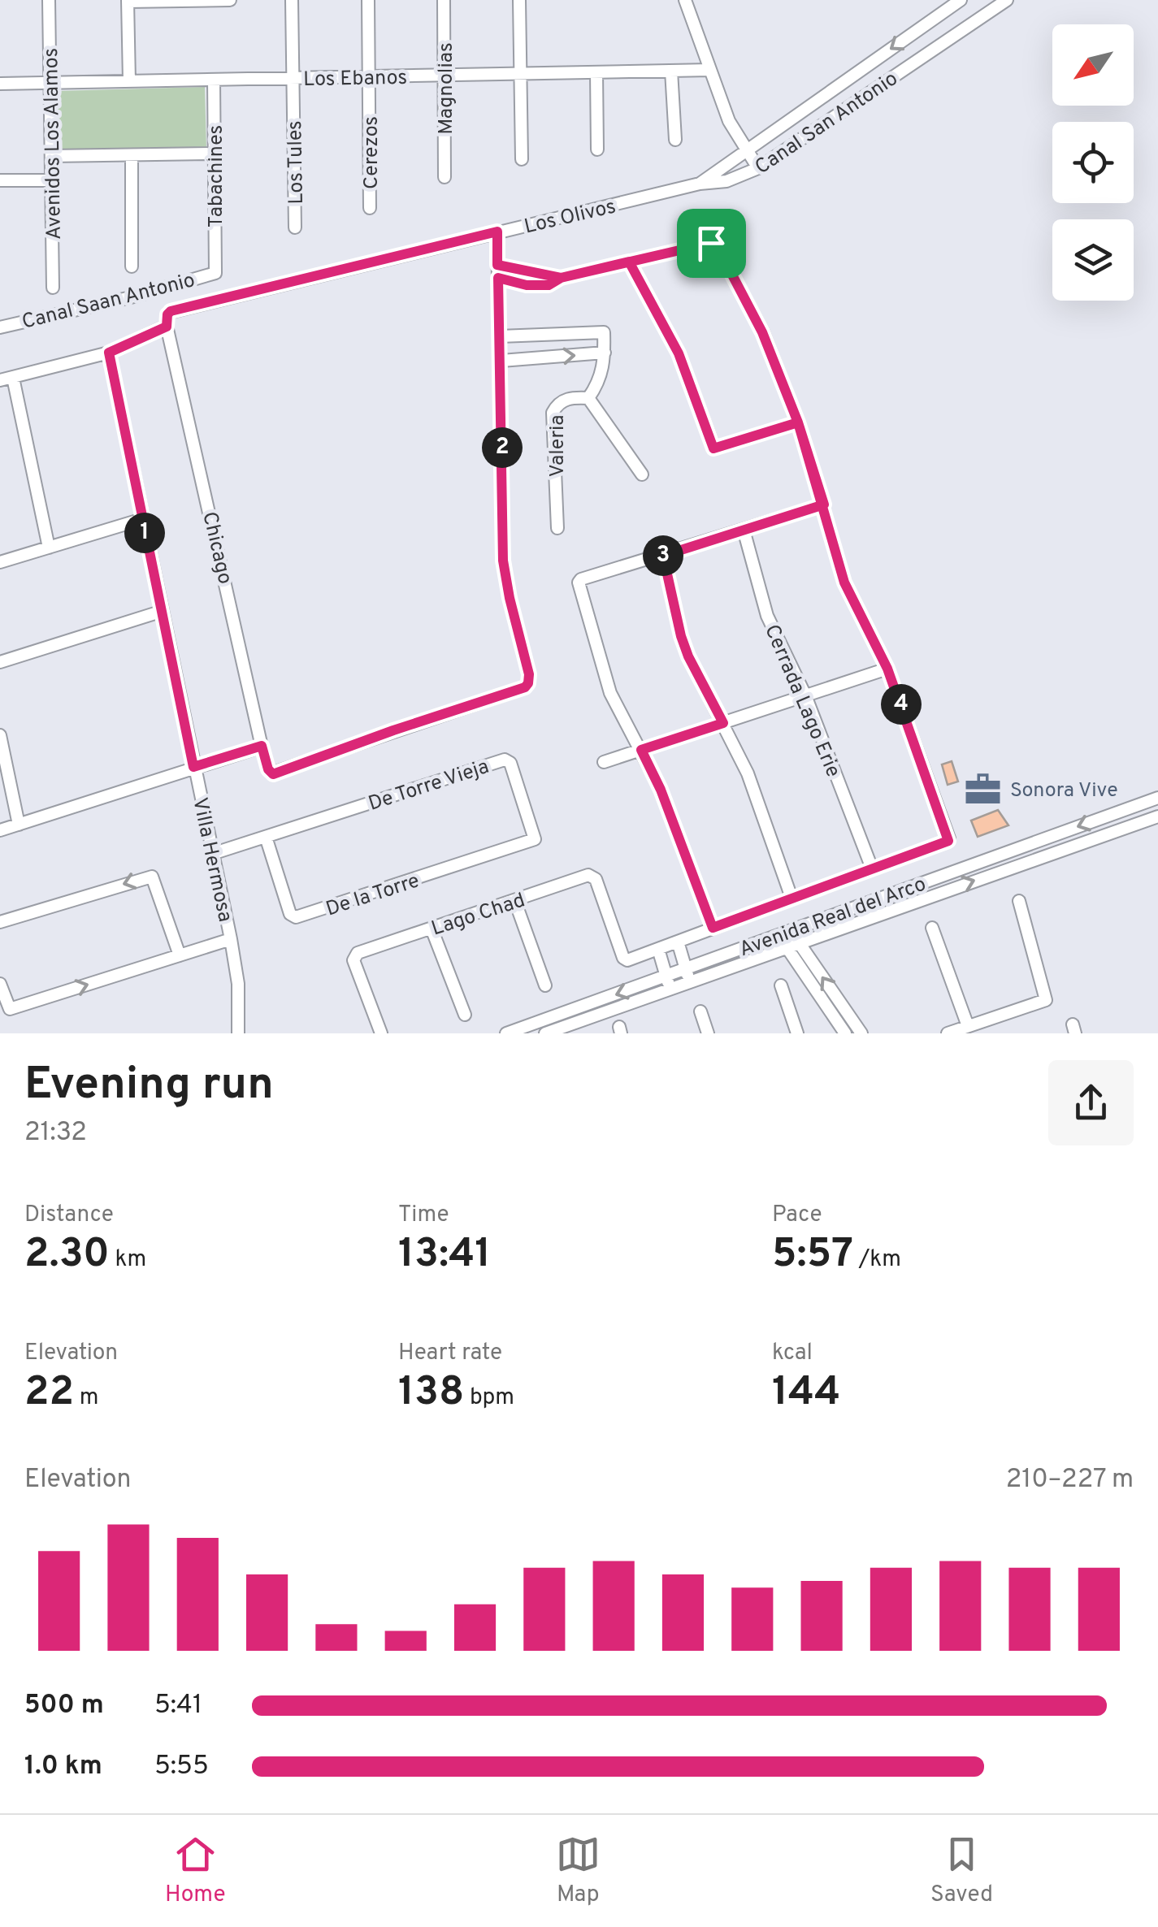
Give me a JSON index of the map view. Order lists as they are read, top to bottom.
{
  "streets": {
    "street": [
      "Los Ebanos",
      "Magnolias",
      "Canal San Antonio",
      "Avenidos Los Alamos",
      "Cerezos",
      "Los Tules",
      "Tabachines",
      "Los Olivos",
      "Canal Saan Antonio",
      "Valeria",
      "Chicago",
      "Cerrada Lago Erie",
      "De Torre Vieja",
      "Villa Hermosa",
      "De la Torre",
      "Lago Chad",
      "Avenida Real del Arco"
    ]
  },
  "crossings": [
    ["Los Ebanos", "Magnolias"],
    ["Los Ebanos", "Avenidos Los Alamos"],
    ["Los Ebanos", "Cerezos"],
    ["Los Ebanos", "Los Tules"],
    ["Los Ebanos", "Tabachines"],
    ["Canal San Antonio", "Los Olivos"],
    ["Tabachines", "Canal Saan Antonio"],
    ["Los Olivos", "Chicago"],
    ["De Torre Vieja", "De la Torre"]
  ],
  "places": {
    "office": ["Sonora Vive"]
  },
  "north": "bottom left",
  "page": {
    "pins": [
      "2",
      "1",
      "3",
      "4"
    ],
    "heading": ["Evening run", "21:32"],
    "stats": [
      ["Distance", "2.30 km"],
      ["Time", "13:41"],
      ["Pace", "5:57 /km"],
      ["Elevation", "22 m"],
      ["Heart rate", "138 bpm"],
      ["kcal", "144"]
    ],
    "chart": ["Elevation", "210–227 m"],
    "list": [
      {
        "name": "500 m",
        "note": "5:41"
      },
      {
        "name": "1.0 km",
        "note": "5:55"
      }
    ],
    "tabs": ["Home", "Map", "Saved"]
  }
}
